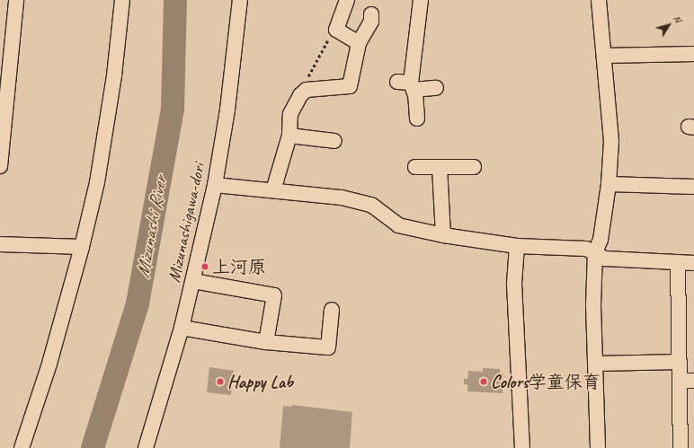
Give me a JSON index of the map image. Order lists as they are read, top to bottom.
{
  "streets": {
    "street": ["Mizunashigawa-dori"]
  },
  "water": ["Mizunashi River"],
  "places": ["上河原", "Happy Lab", "Colors学童保育"],
  "north": "top right"
}
